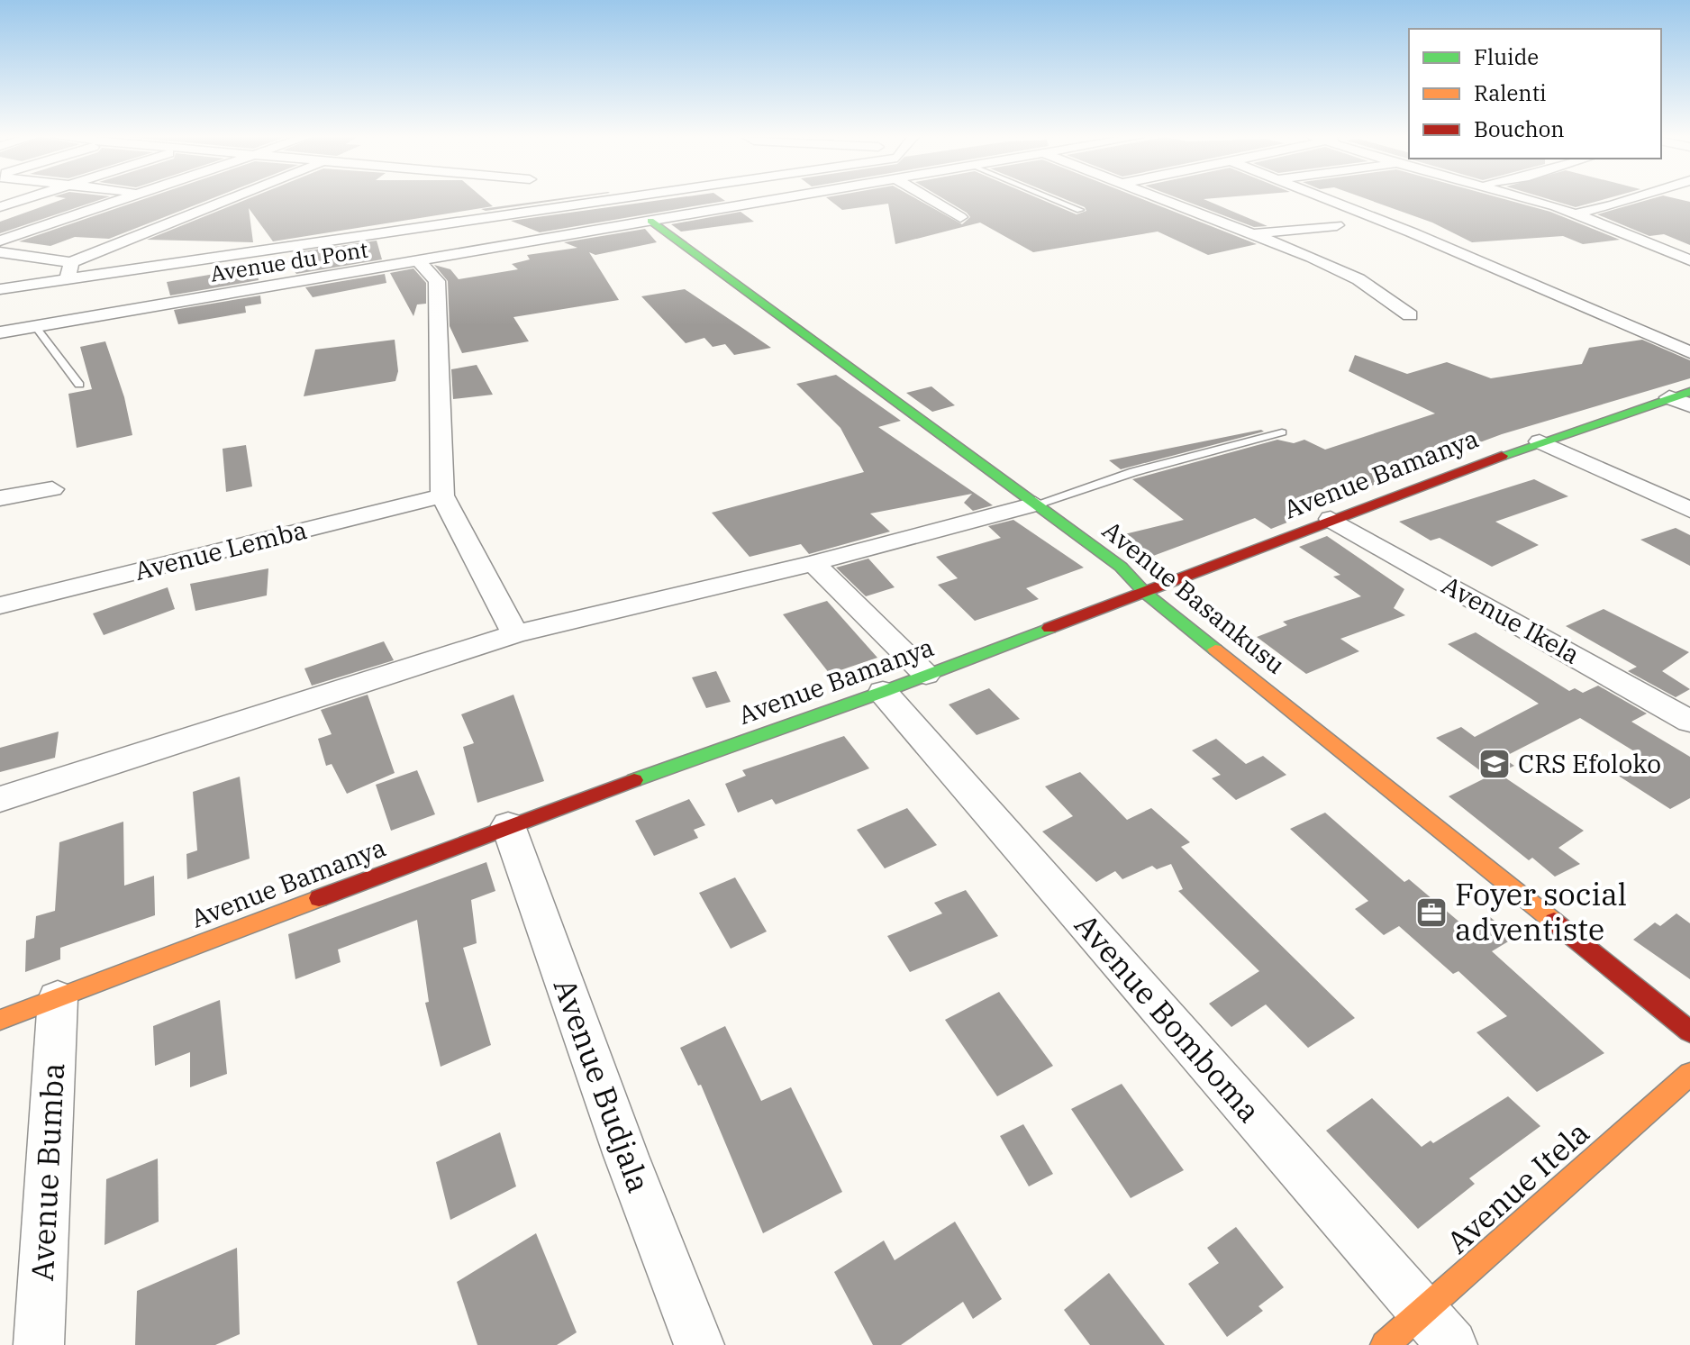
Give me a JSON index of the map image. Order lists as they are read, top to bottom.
{
  "streets": {
    "street": [
      "Avenue du Pont",
      "Avenue Bamanya",
      "Avenue Lemba",
      "Avenue Basankusu",
      "Avenue Ikela",
      "Avenue Bomboma",
      "Avenue Budjala",
      "Avenue Bumba",
      "Avenue Itela"
    ]
  },
  "crossings": [
    ["Avenue du Pont", "Avenue Basankusu"],
    ["Avenue Bamanya", "Avenue Basankusu"],
    ["Avenue Bamanya", "Avenue Ikela"],
    ["Avenue Bamanya", "Avenue Bomboma"],
    ["Avenue Bamanya", "Avenue Budjala"],
    ["Avenue Bamanya", "Avenue Bumba"],
    ["Avenue Bomboma", "Avenue Itela"]
  ],
  "places": {
    "school or university": ["CRS Efoloko"],
    "office": ["Foyer social adventiste"]
  },
  "legend": ["Fluide", "Ralenti", "Bouchon"]
}
